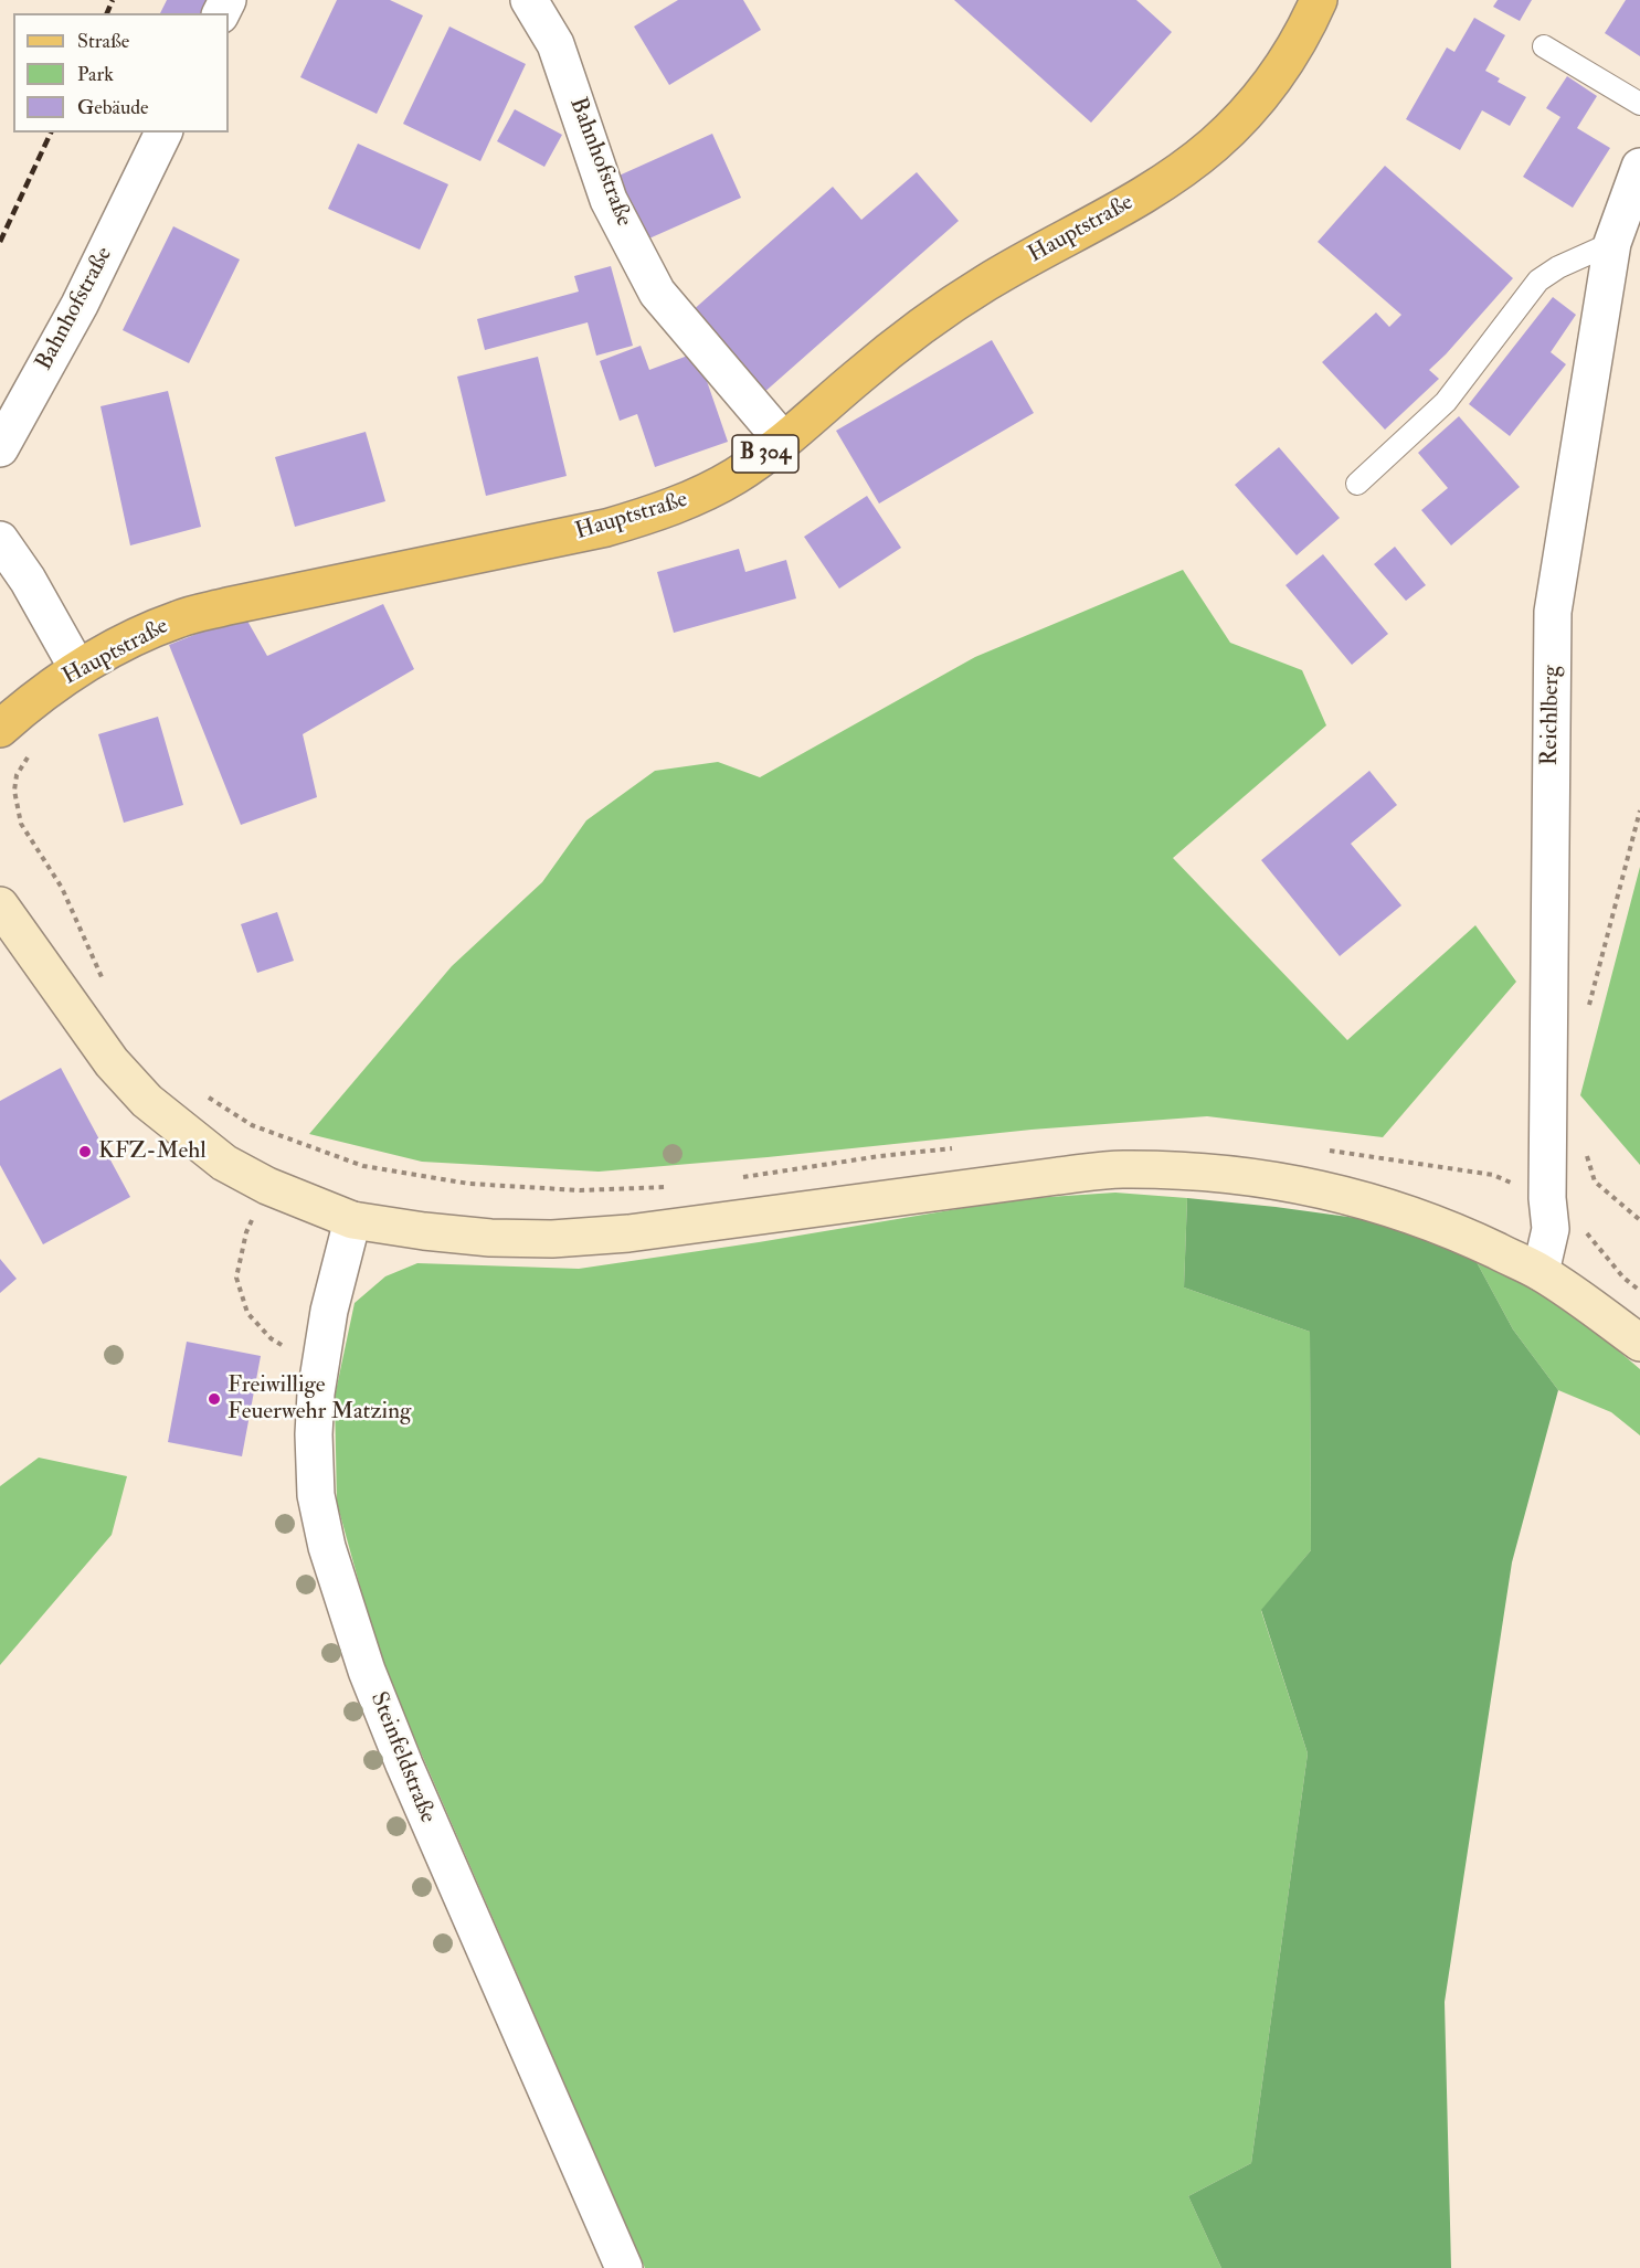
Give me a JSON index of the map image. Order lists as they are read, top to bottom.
{
  "streets": {
    "main road": ["Hauptstraße", "B 304"],
    "street": ["Bahnhofstraße", "Reichlberg", "Steinfeldstraße"]
  },
  "crossings": [
    ["Bahnhofstraße", "Hauptstraße"]
  ],
  "places": ["KFZ-Mehl", "Freiwillige Feuerwehr Matzing"],
  "legend": ["Straße", "Park", "Gebäude"]
}
